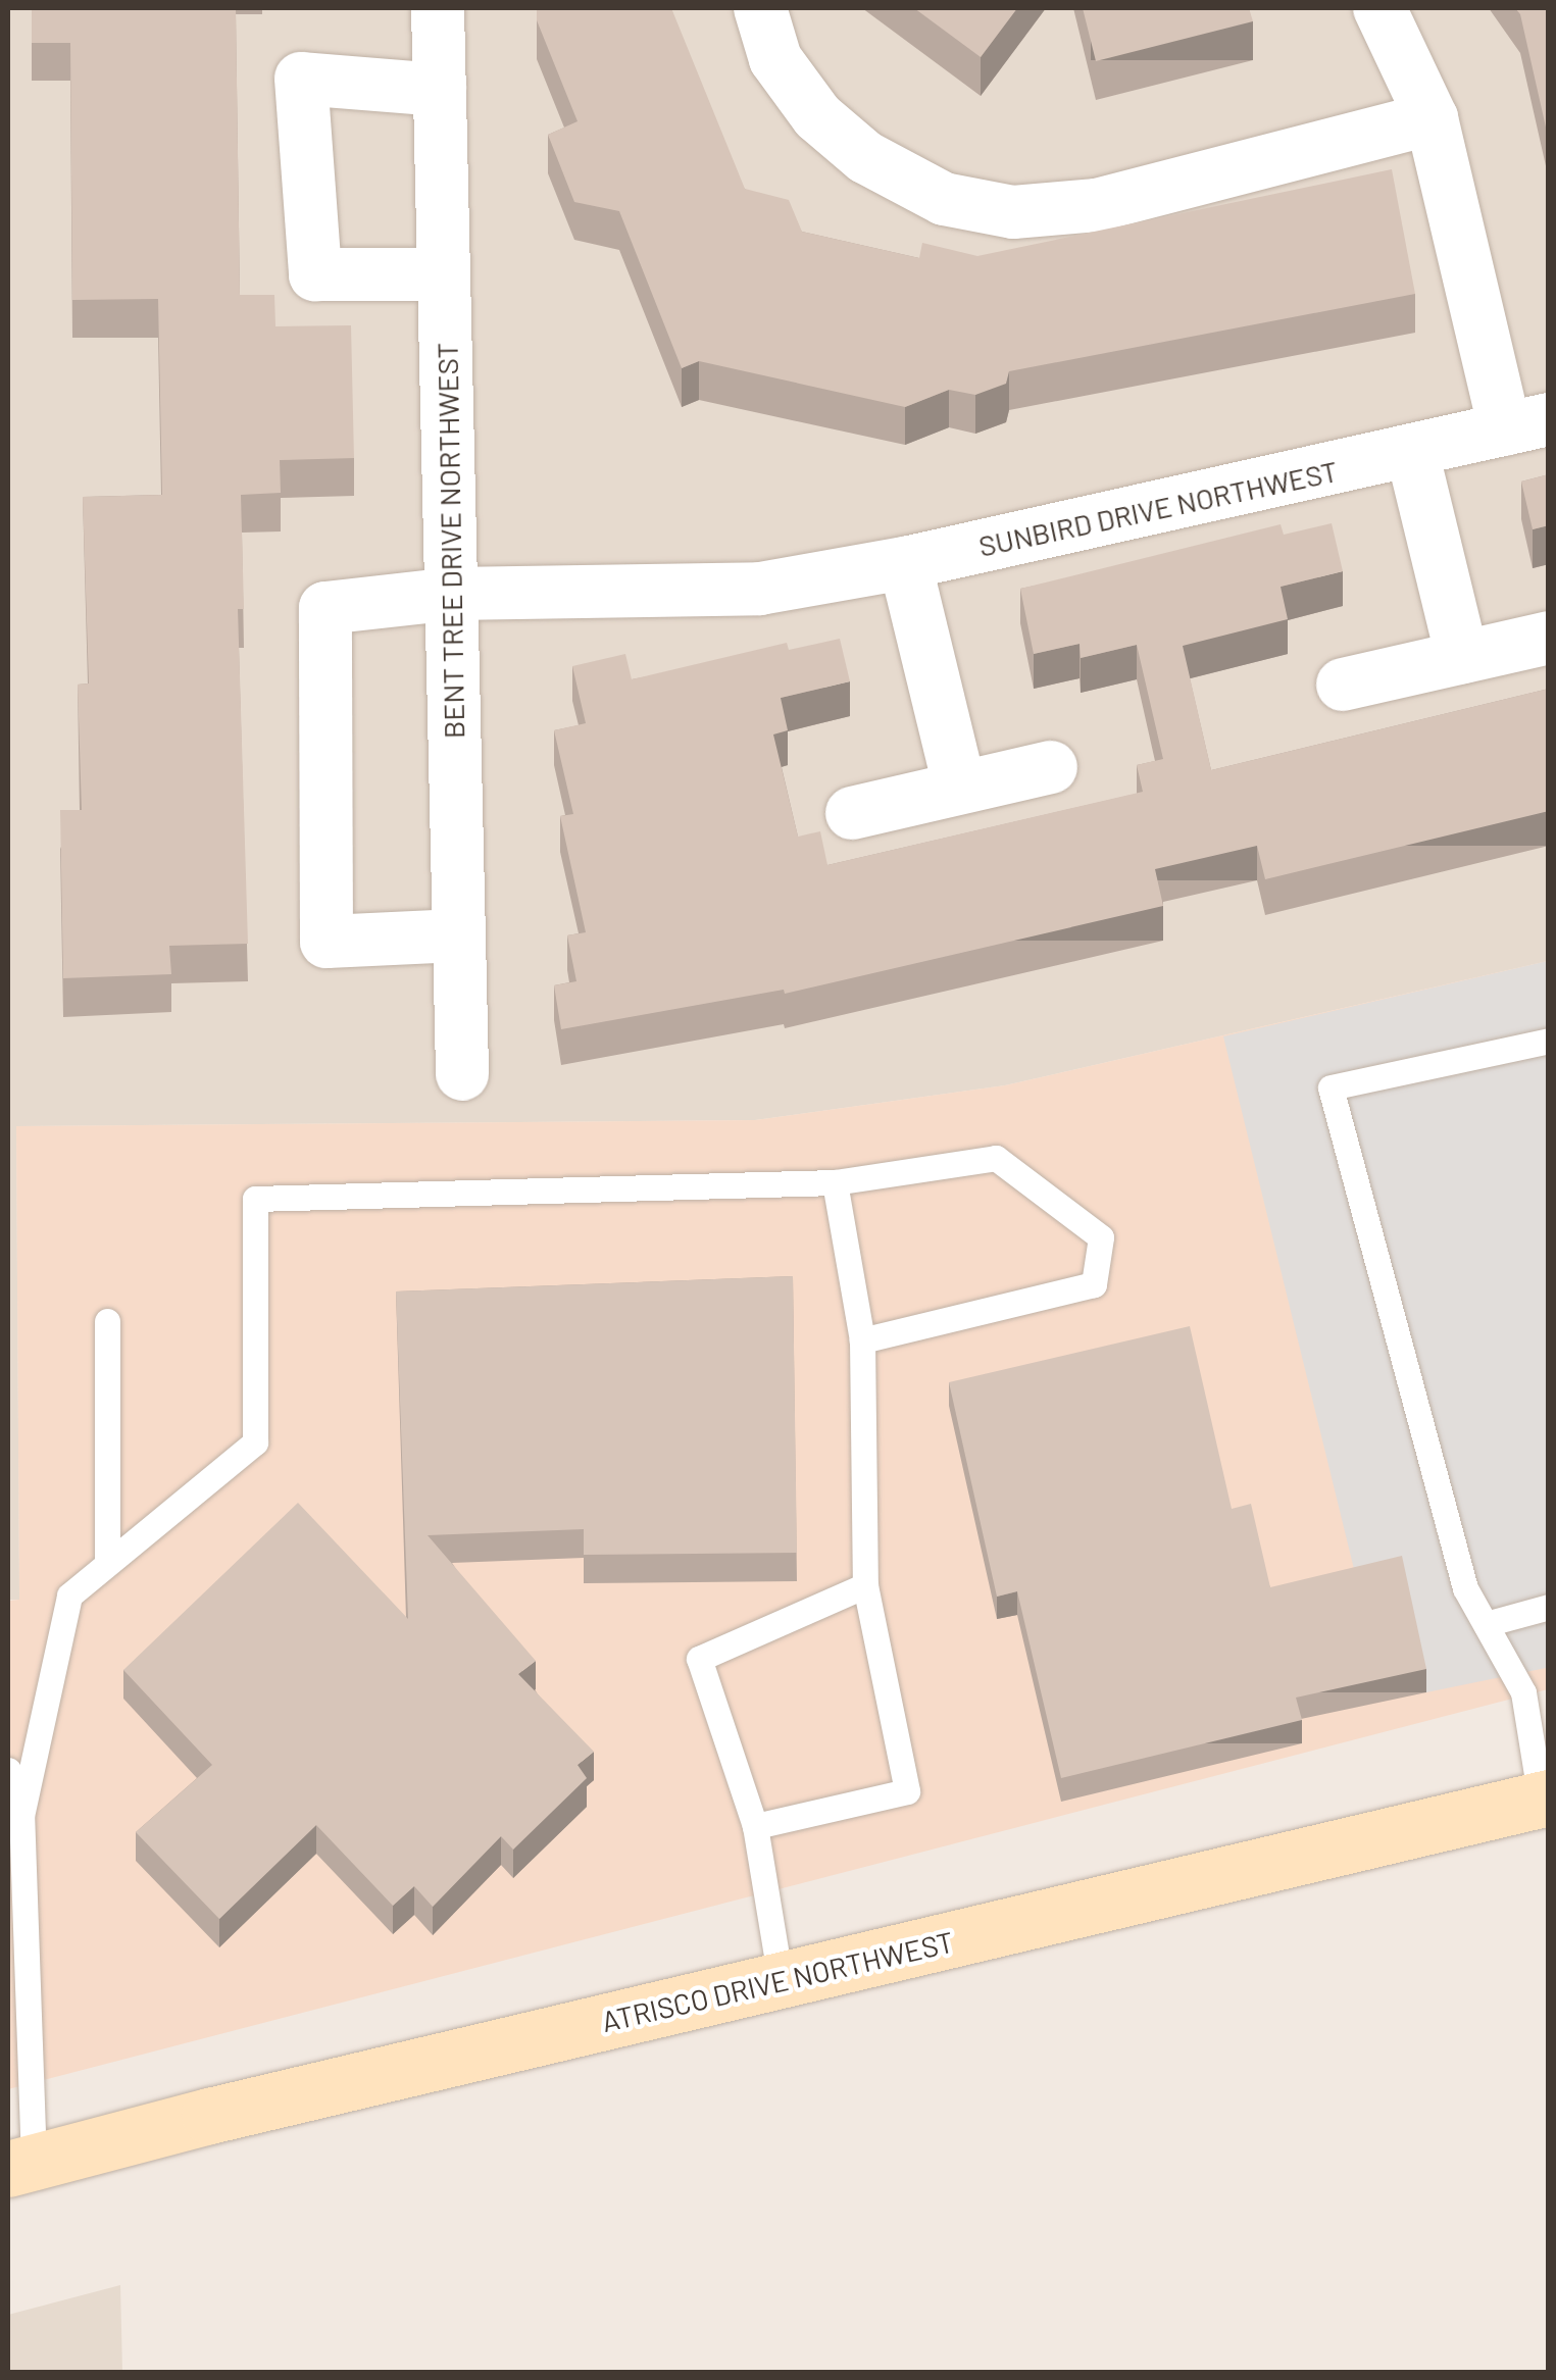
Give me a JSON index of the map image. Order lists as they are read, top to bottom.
{
  "streets": {
    "street": ["SUNBIRD DRIVE NORTHWEST", "BENT TREE DRIVE NORTHWEST", "ATRISCO DRIVE NORTHWEST"]
  },
  "crossings": [
    ["SUNBIRD DRIVE NORTHWEST", "BENT TREE DRIVE NORTHWEST"]
  ]
}
